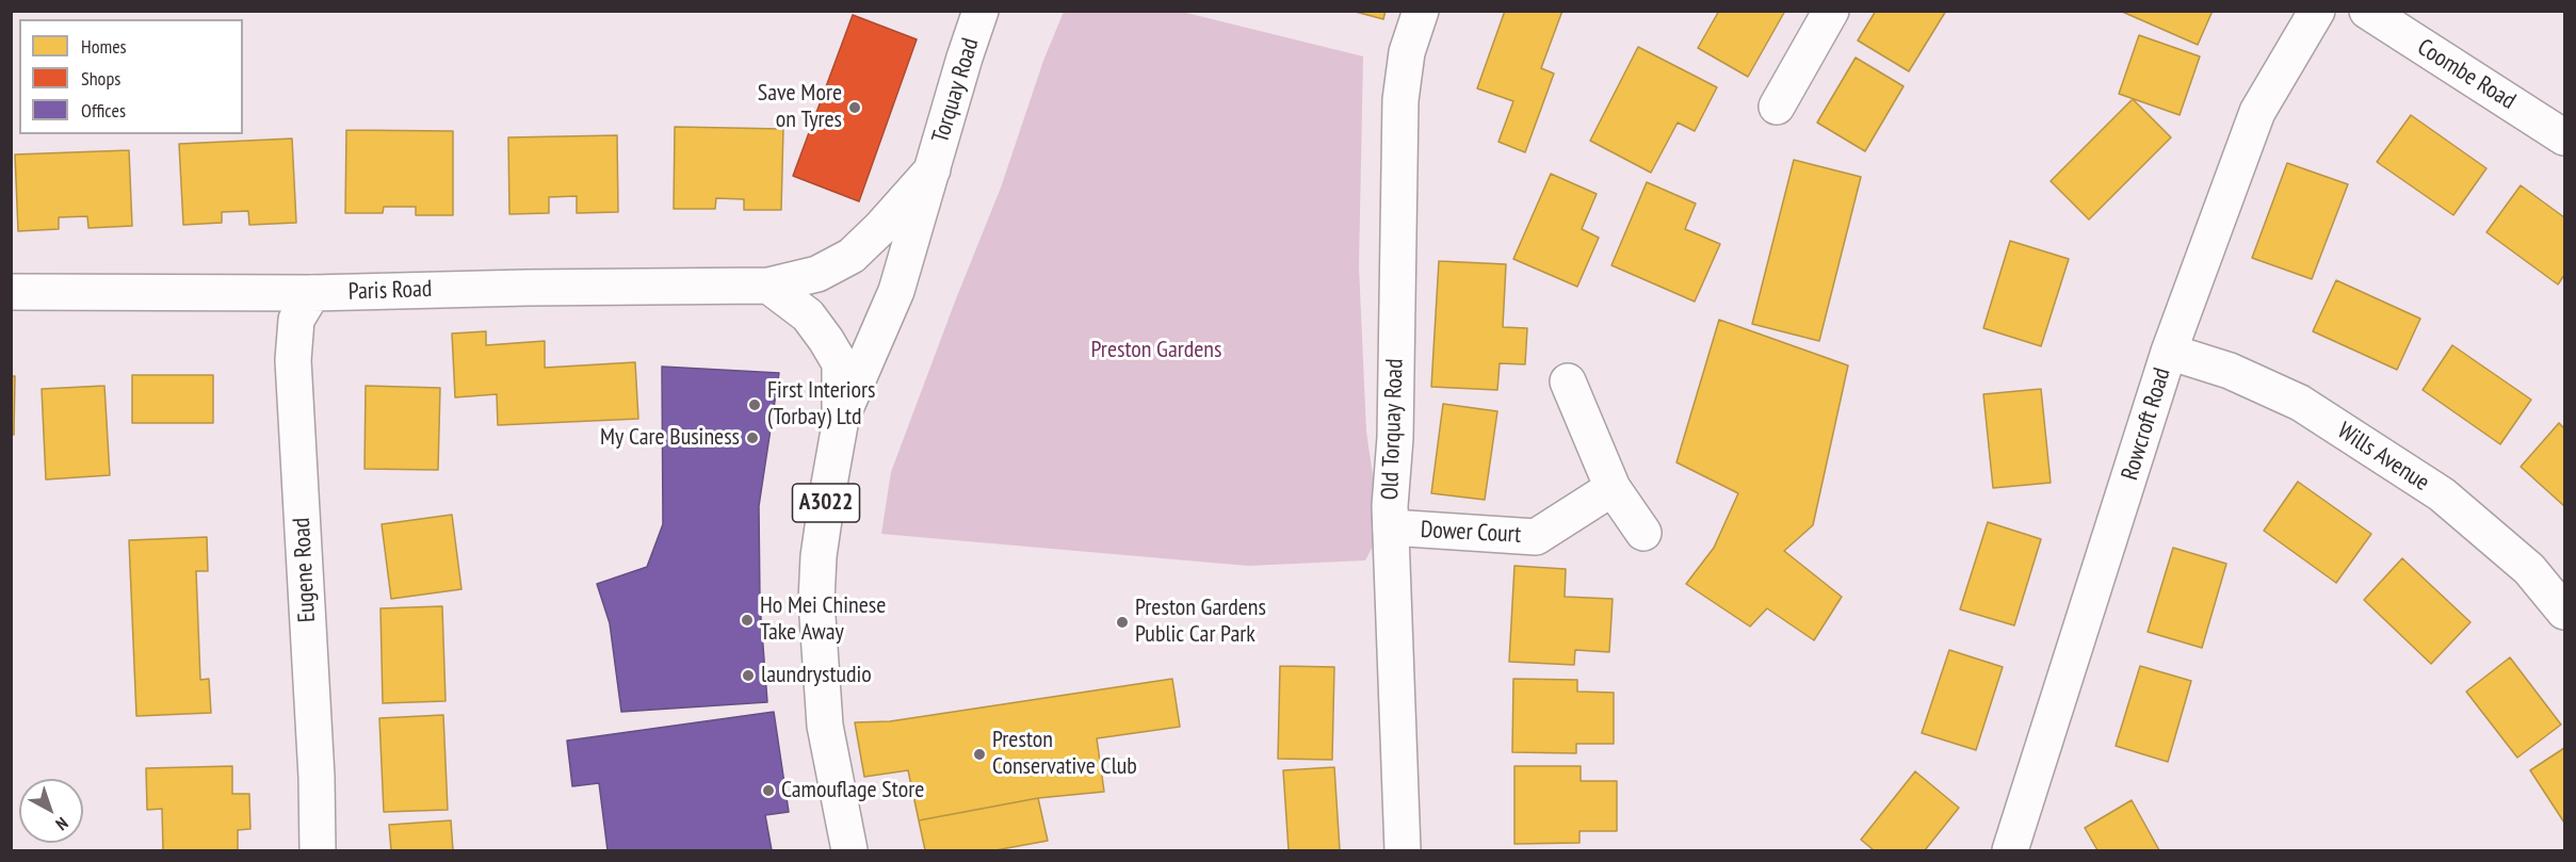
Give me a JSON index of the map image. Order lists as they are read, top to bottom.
{
  "streets": {
    "street": [
      "Coombe Road",
      "Torquay Road",
      "Paris Road",
      "Rowcroft Road",
      "Old Torquay Road",
      "Wills Avenue",
      "A3022",
      "Dower Court",
      "Eugene Road"
    ]
  },
  "crossings": [
    ["Torquay Road", "Paris Road"],
    ["Torquay Road", "A3022"],
    ["Paris Road", "A3022"],
    ["Paris Road", "Eugene Road"],
    ["Rowcroft Road", "Wills Avenue"],
    ["Old Torquay Road", "Dower Court"]
  ],
  "parks": ["Preston Gardens"],
  "places": [
    "Save More on Tyres",
    "First Interiors (Torbay) Ltd",
    "My Care Business",
    "Ho Mei Chinese Take Away",
    "Preston Gardens Public Car Park",
    "laundrystudio",
    "Preston Conservative Club",
    "Camouflage Store"
  ],
  "legend": ["Homes", "Shops", "Offices"],
  "north": "bottom right"
}
